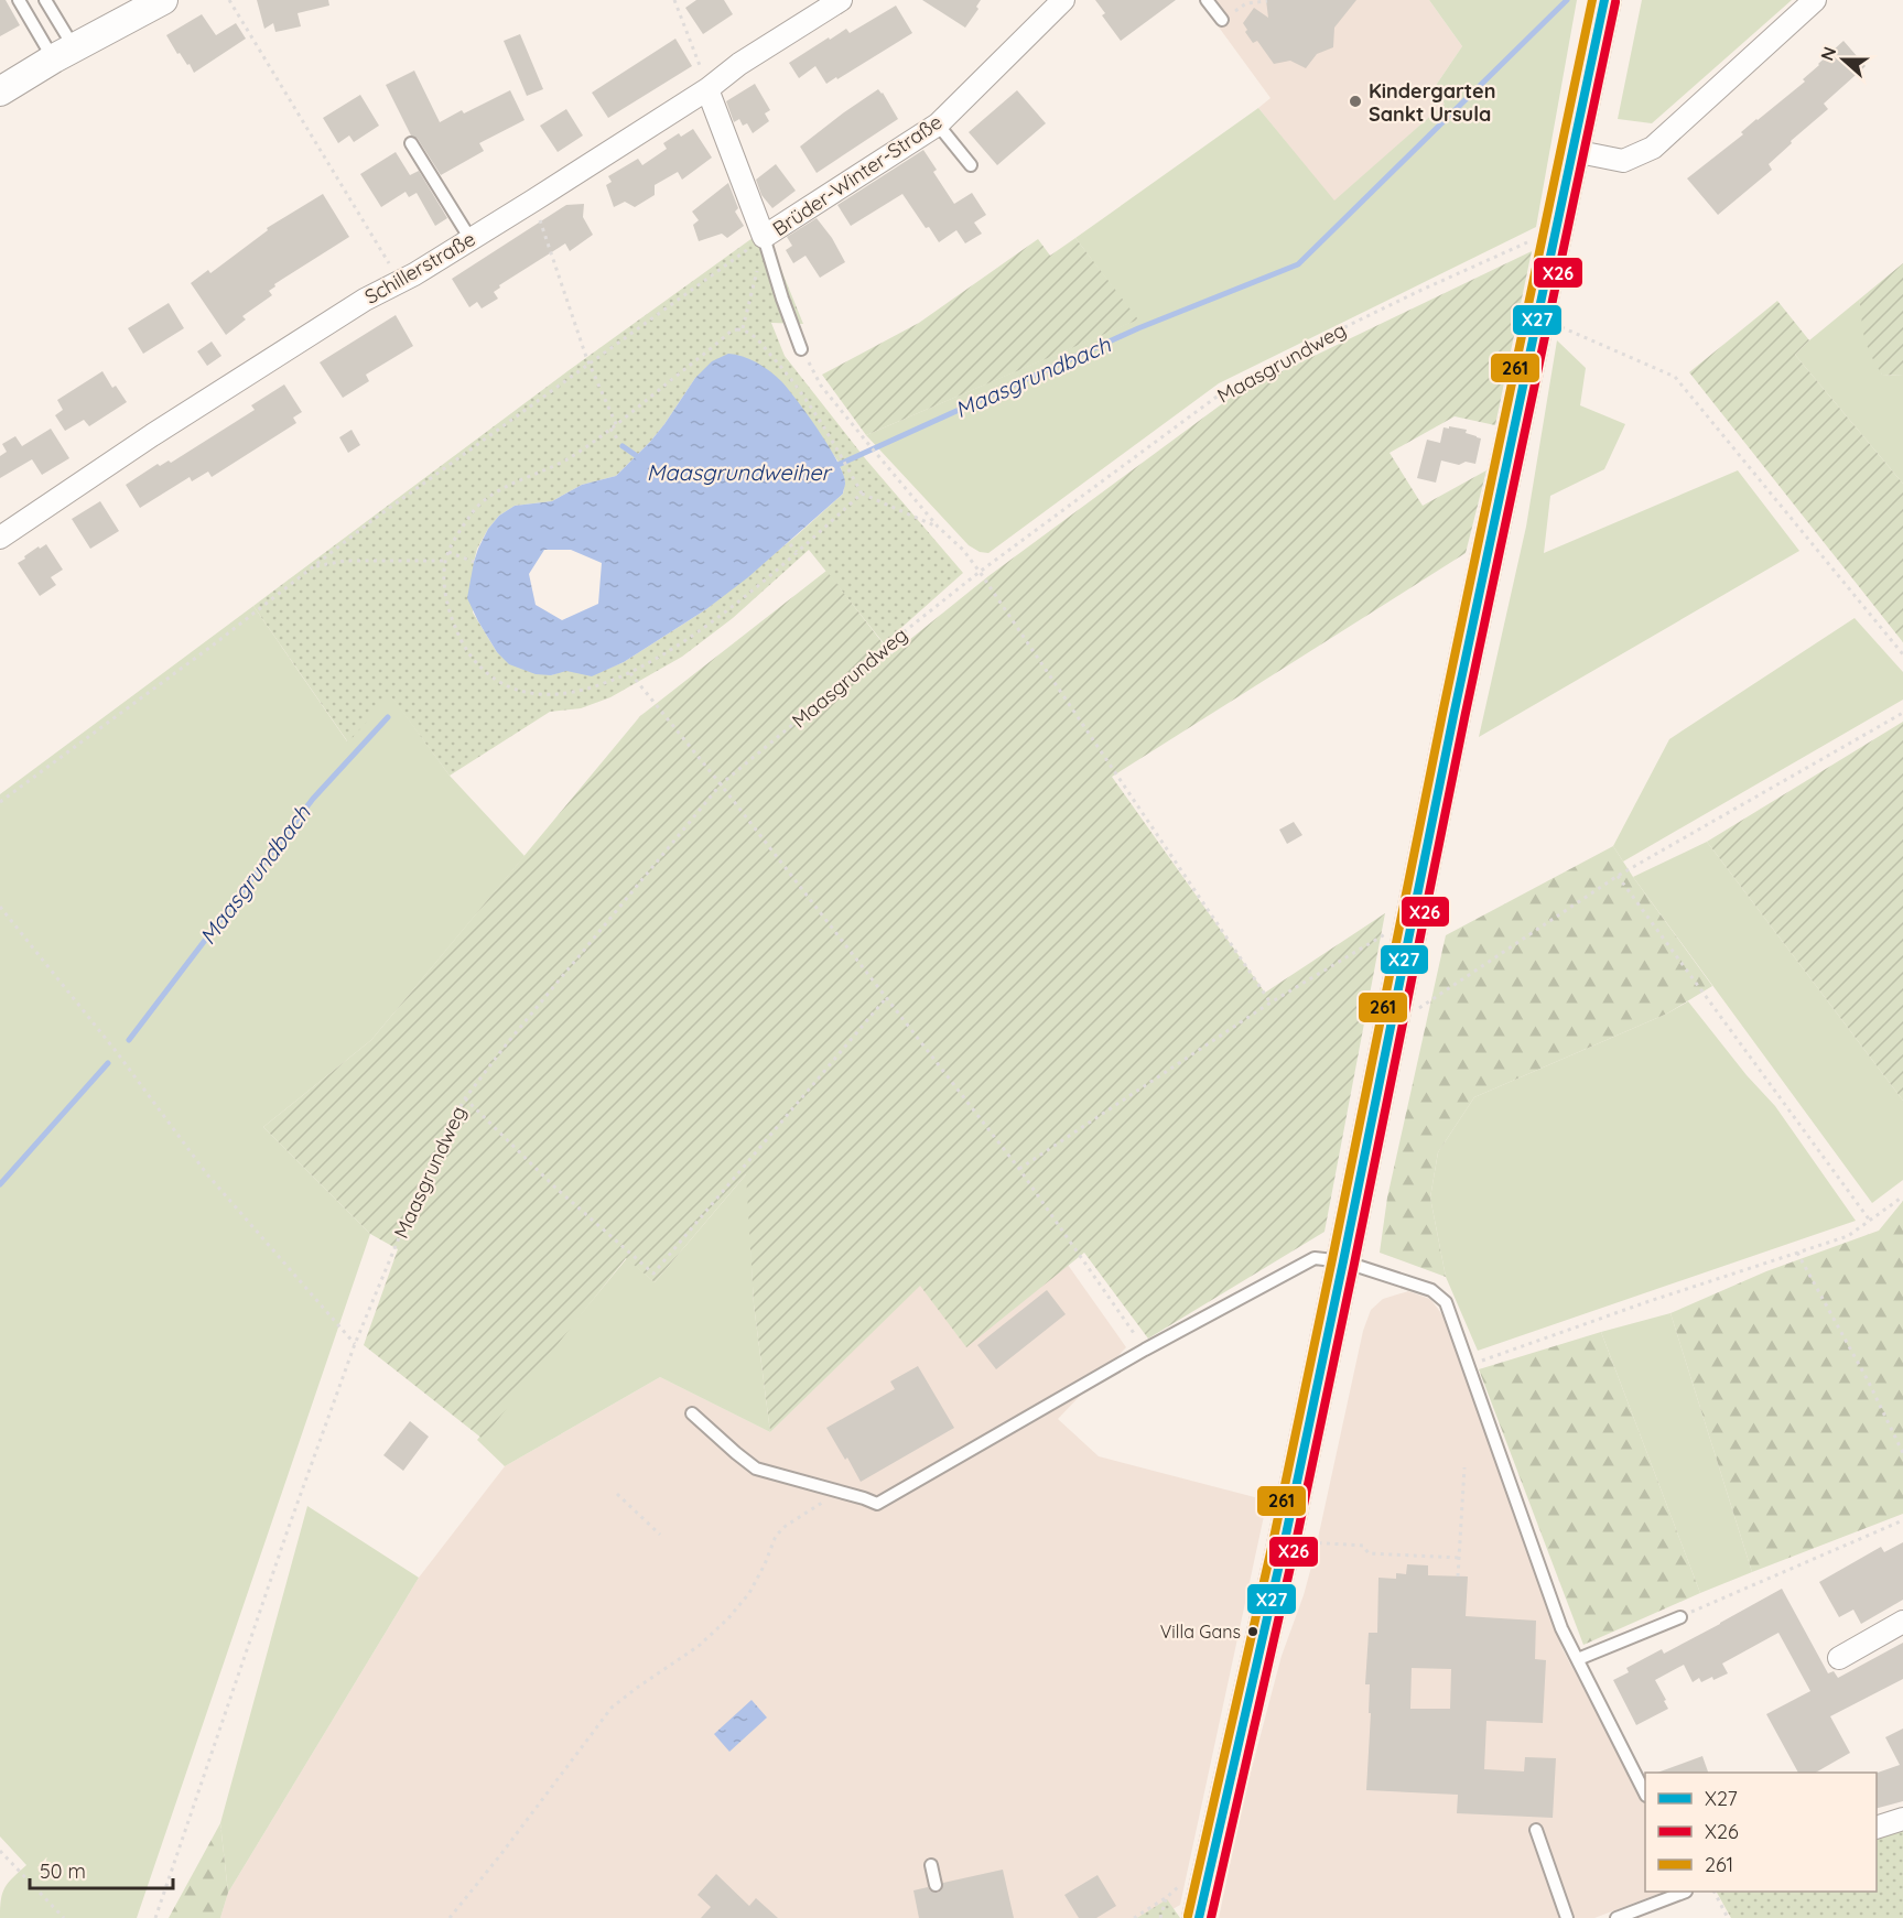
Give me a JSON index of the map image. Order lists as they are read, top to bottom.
{
  "streets": {
    "street": ["Brüder-Winter-Straße", "Schillerstraße"],
    "path": ["Maasgrundweg"]
  },
  "crossings": [
    ["Brüder-Winter-Straße", "Schillerstraße"]
  ],
  "water": ["Maasgrundbach", "Maasgrundweiher"],
  "places": ["Kindergarten Sankt Ursula", "Villa Gans"],
  "lines": ["transit line X27", "transit line 261", "transit line X26"],
  "legend": ["X27", "X26", "261"],
  "scale_bar": "50 m",
  "north": "left"
}
